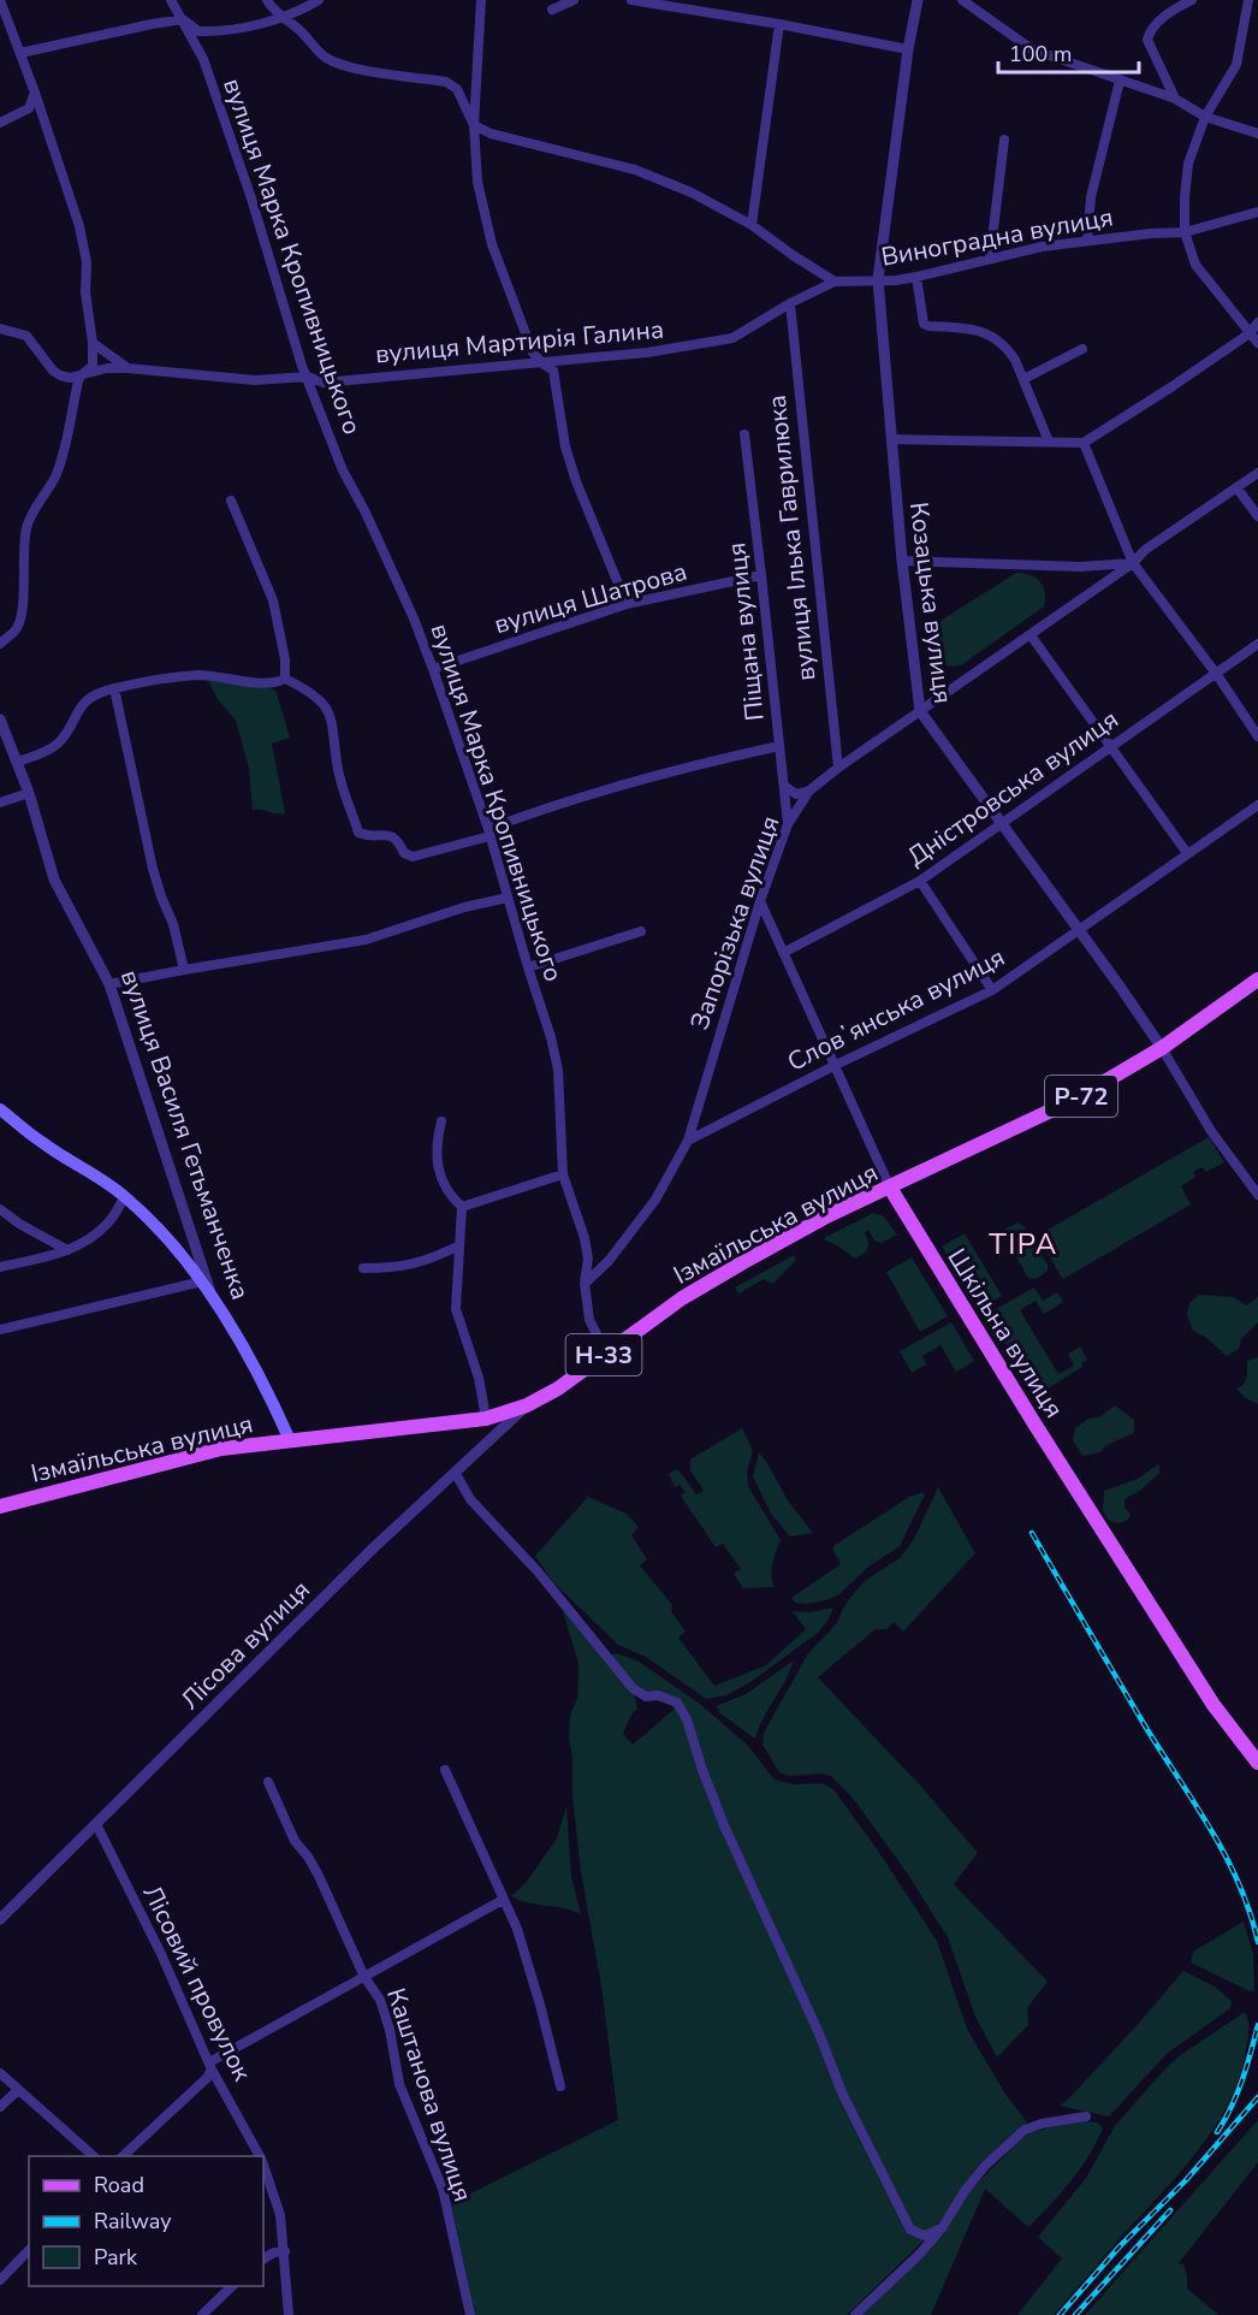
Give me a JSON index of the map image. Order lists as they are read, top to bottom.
{
  "streets": {
    "main road": [
      "Р-72",
      "вулиця Василя Гетьманченка",
      "Ізмаїльська вулиця",
      "Шкільна вулиця",
      "Н-33"
    ],
    "street": [
      "Виноградна вулиця",
      "вулиця Марка Кропивницького",
      "вулиця Мартирія Галина",
      "вулиця Ілька Гаврилюка",
      "вулиця Шатрова",
      "Козацька вулиця",
      "Піщана вулиця",
      "Дністровська вулиця",
      "Запорізька вулиця",
      "Словʼянська вулиця",
      "Лісова вулиця",
      "Лісовий провулок",
      "Каштанова вулиця"
    ]
  },
  "crossings": [
    ["Виноградна вулиця", "вулиця Мартирія Галина"],
    ["Виноградна вулиця", "Козацька вулиця"],
    ["вулиця Марка Кропивницького", "вулиця Мартирія Галина"],
    ["вулиця Марка Кропивницького", "вулиця Шатрова"],
    ["вулиця Марка Кропивницького", "Запорізька вулиця"],
    ["вулиця Марка Кропивницького", "Ізмаїльська вулиця"],
    ["вулиця Мартирія Галина", "вулиця Ілька Гаврилюка"],
    ["вулиця Ілька Гаврилюка", "Запорізька вулиця"],
    ["вулиця Шатрова", "Піщана вулиця"],
    ["Козацька вулиця", "Дністровська вулиця"],
    ["Козацька вулиця", "Запорізька вулиця"],
    ["Козацька вулиця", "Словʼянська вулиця"],
    ["Козацька вулиця", "Ізмаїльська вулиця"],
    ["Піщана вулиця", "Запорізька вулиця"],
    ["Дністровська вулиця", "Шкільна вулиця"],
    ["Запорізька вулиця", "Словʼянська вулиця"],
    ["Запорізька вулиця", "Шкільна вулиця"],
    ["Словʼянська вулиця", "Шкільна вулиця"],
    ["вулиця Василя Гетьманченка", "Ізмаїльська вулиця"],
    ["Ізмаїльська вулиця", "Шкільна вулиця"],
    ["Ізмаїльська вулиця", "Лісова вулиця"],
    ["Лісова вулиця", "Лісовий провулок"]
  ],
  "districts": ["ТІРА"],
  "legend": ["Road", "Railway", "Park"],
  "scale_bar": "100 m"
}
